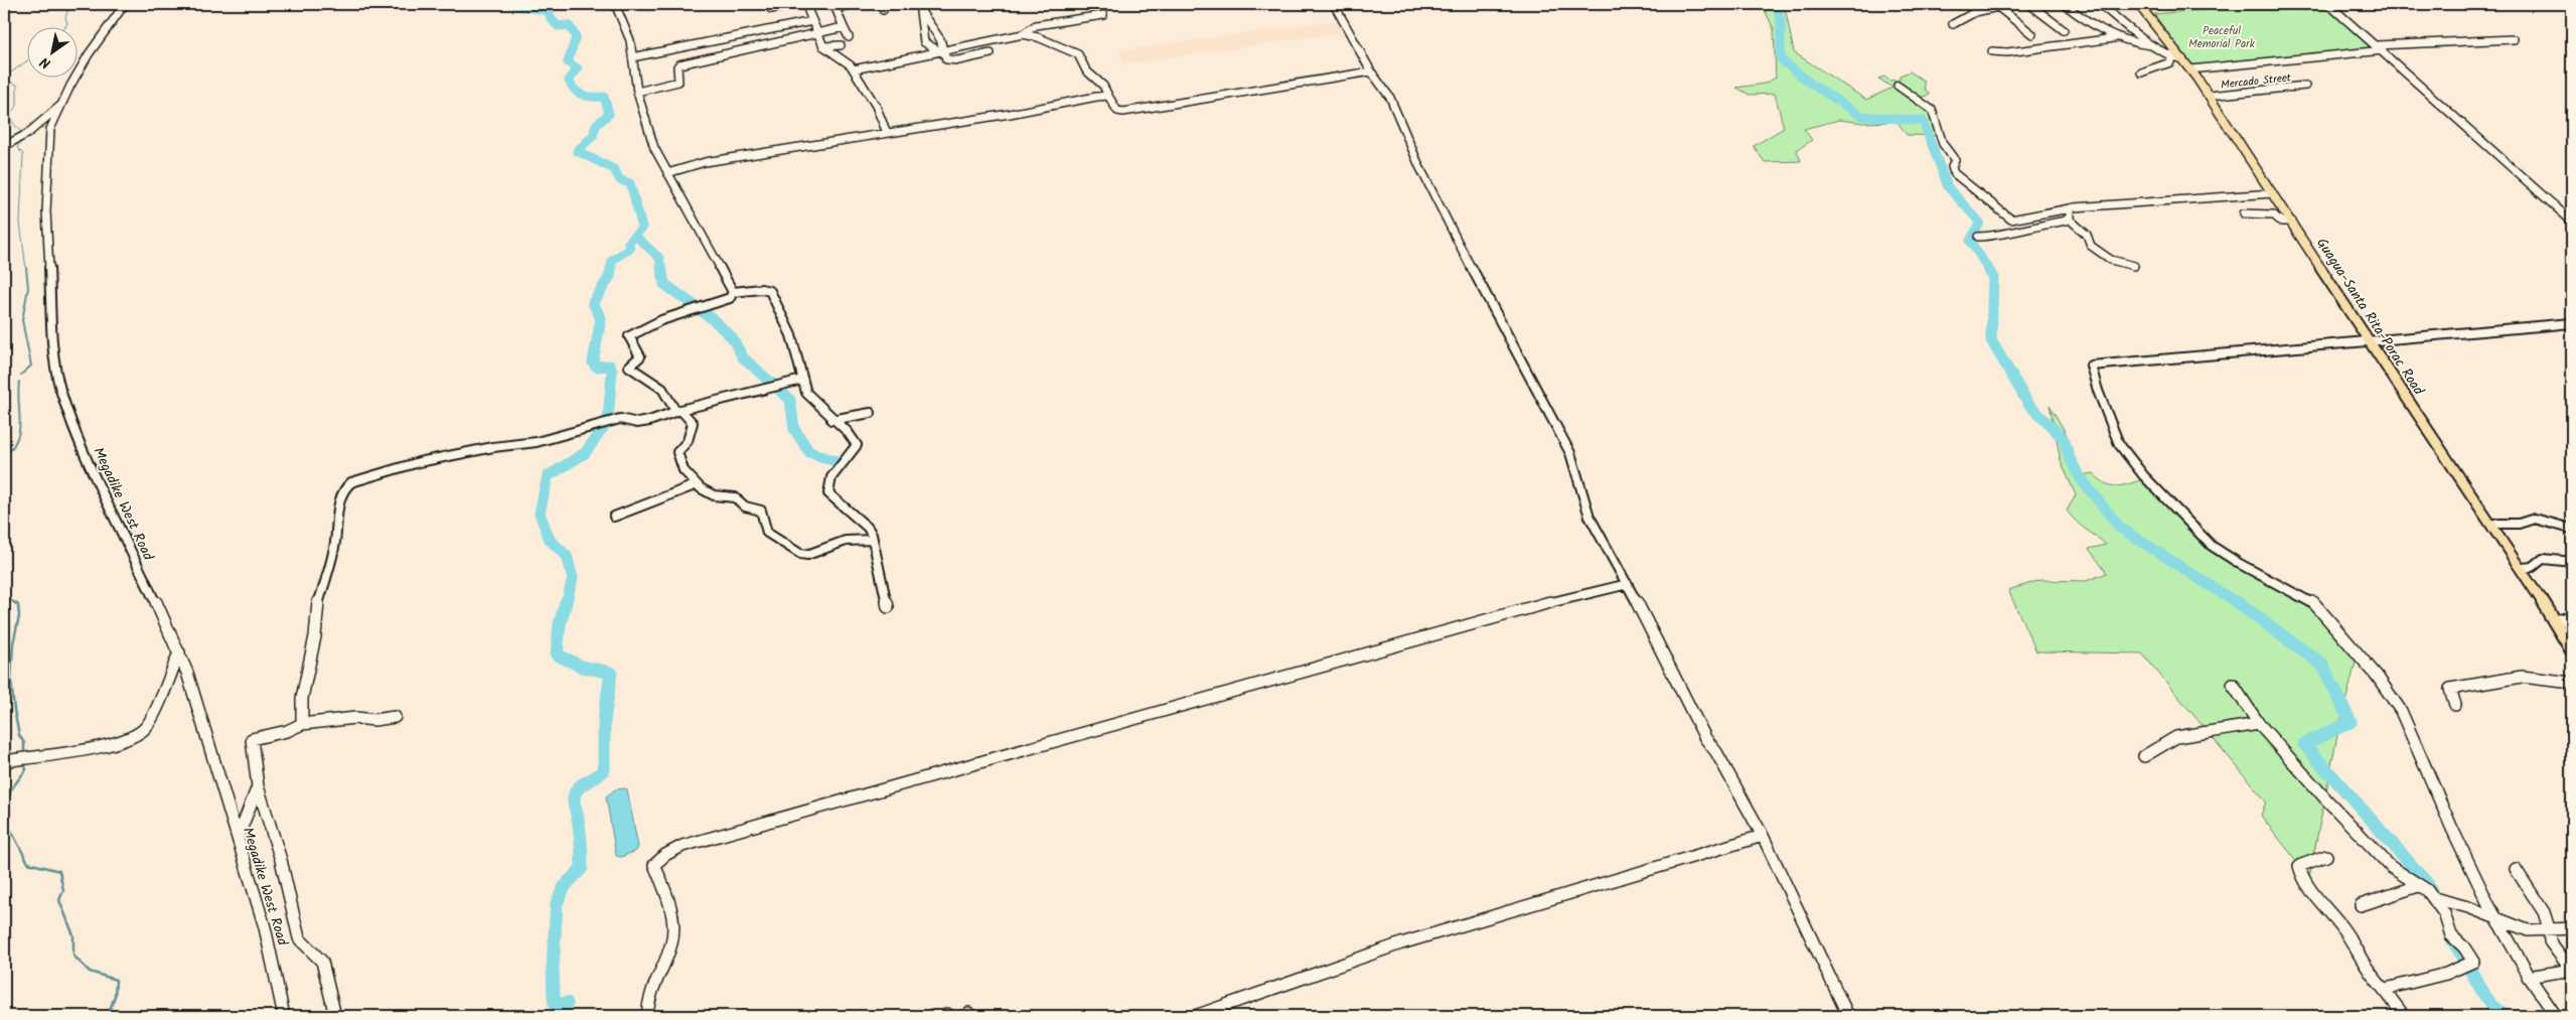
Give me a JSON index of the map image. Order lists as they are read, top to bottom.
{
  "streets": {
    "main road": ["Guagua-Santa Rita-Porac Road"],
    "street": ["Mercado Street", "Megadike West Road"]
  },
  "crossings": [
    ["Mercado Street", "Guagua-Santa Rita-Porac Road"]
  ],
  "parks": ["Peaceful Memorial Park"],
  "north": "bottom left"
}
